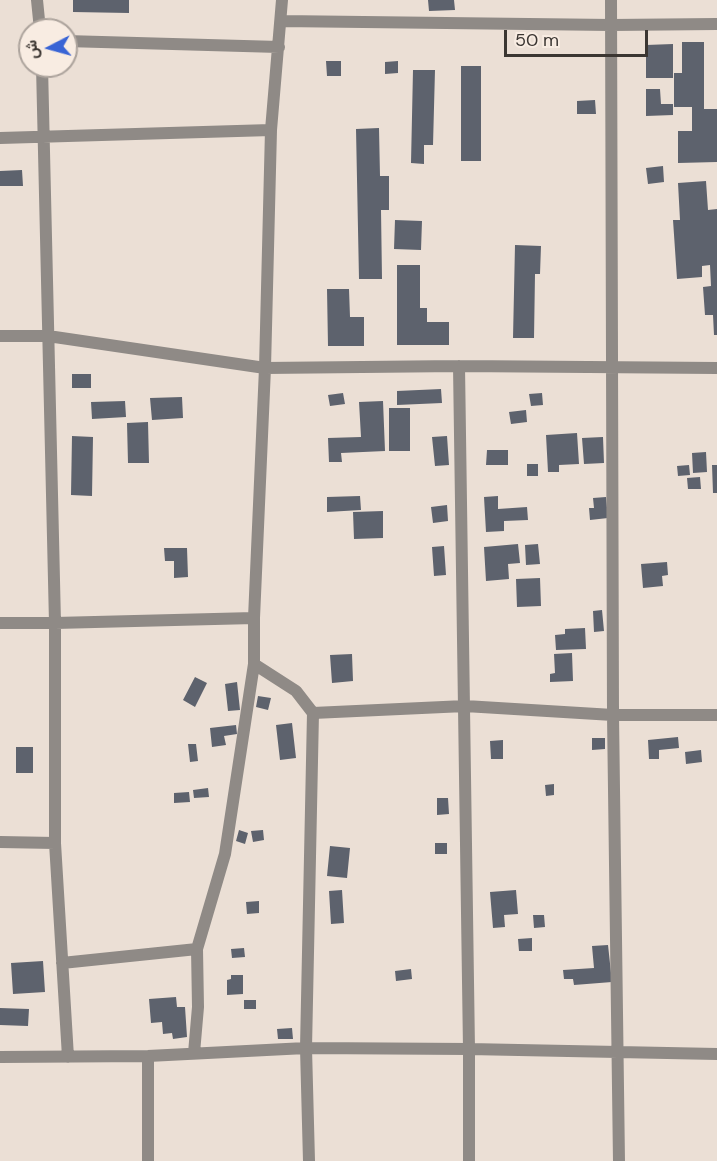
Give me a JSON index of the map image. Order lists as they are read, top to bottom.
{
  "scale_bar": "50 m",
  "north": "left"
}
